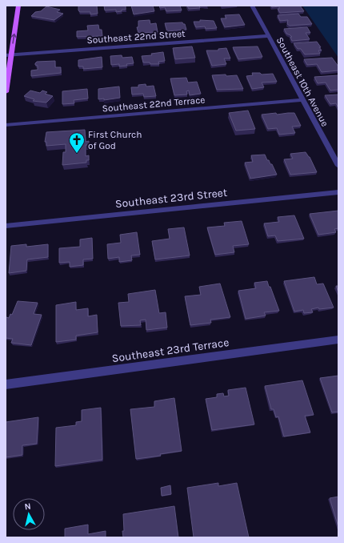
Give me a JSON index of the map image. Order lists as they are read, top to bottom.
{
  "streets": {
    "street": [
      "Southeast 22nd Street",
      "Southeast 10th Avenue",
      "Southeast 22nd Terrace",
      "Southeast 23rd Street",
      "Southeast 23rd Terrace"
    ]
  },
  "crossings": [
    ["Southeast 22nd Street", "Southeast 10th Avenue"],
    ["Southeast 10th Avenue", "Southeast 22nd Terrace"]
  ],
  "places": {
    "church": ["First Church of God"]
  },
  "north": "top"
}
